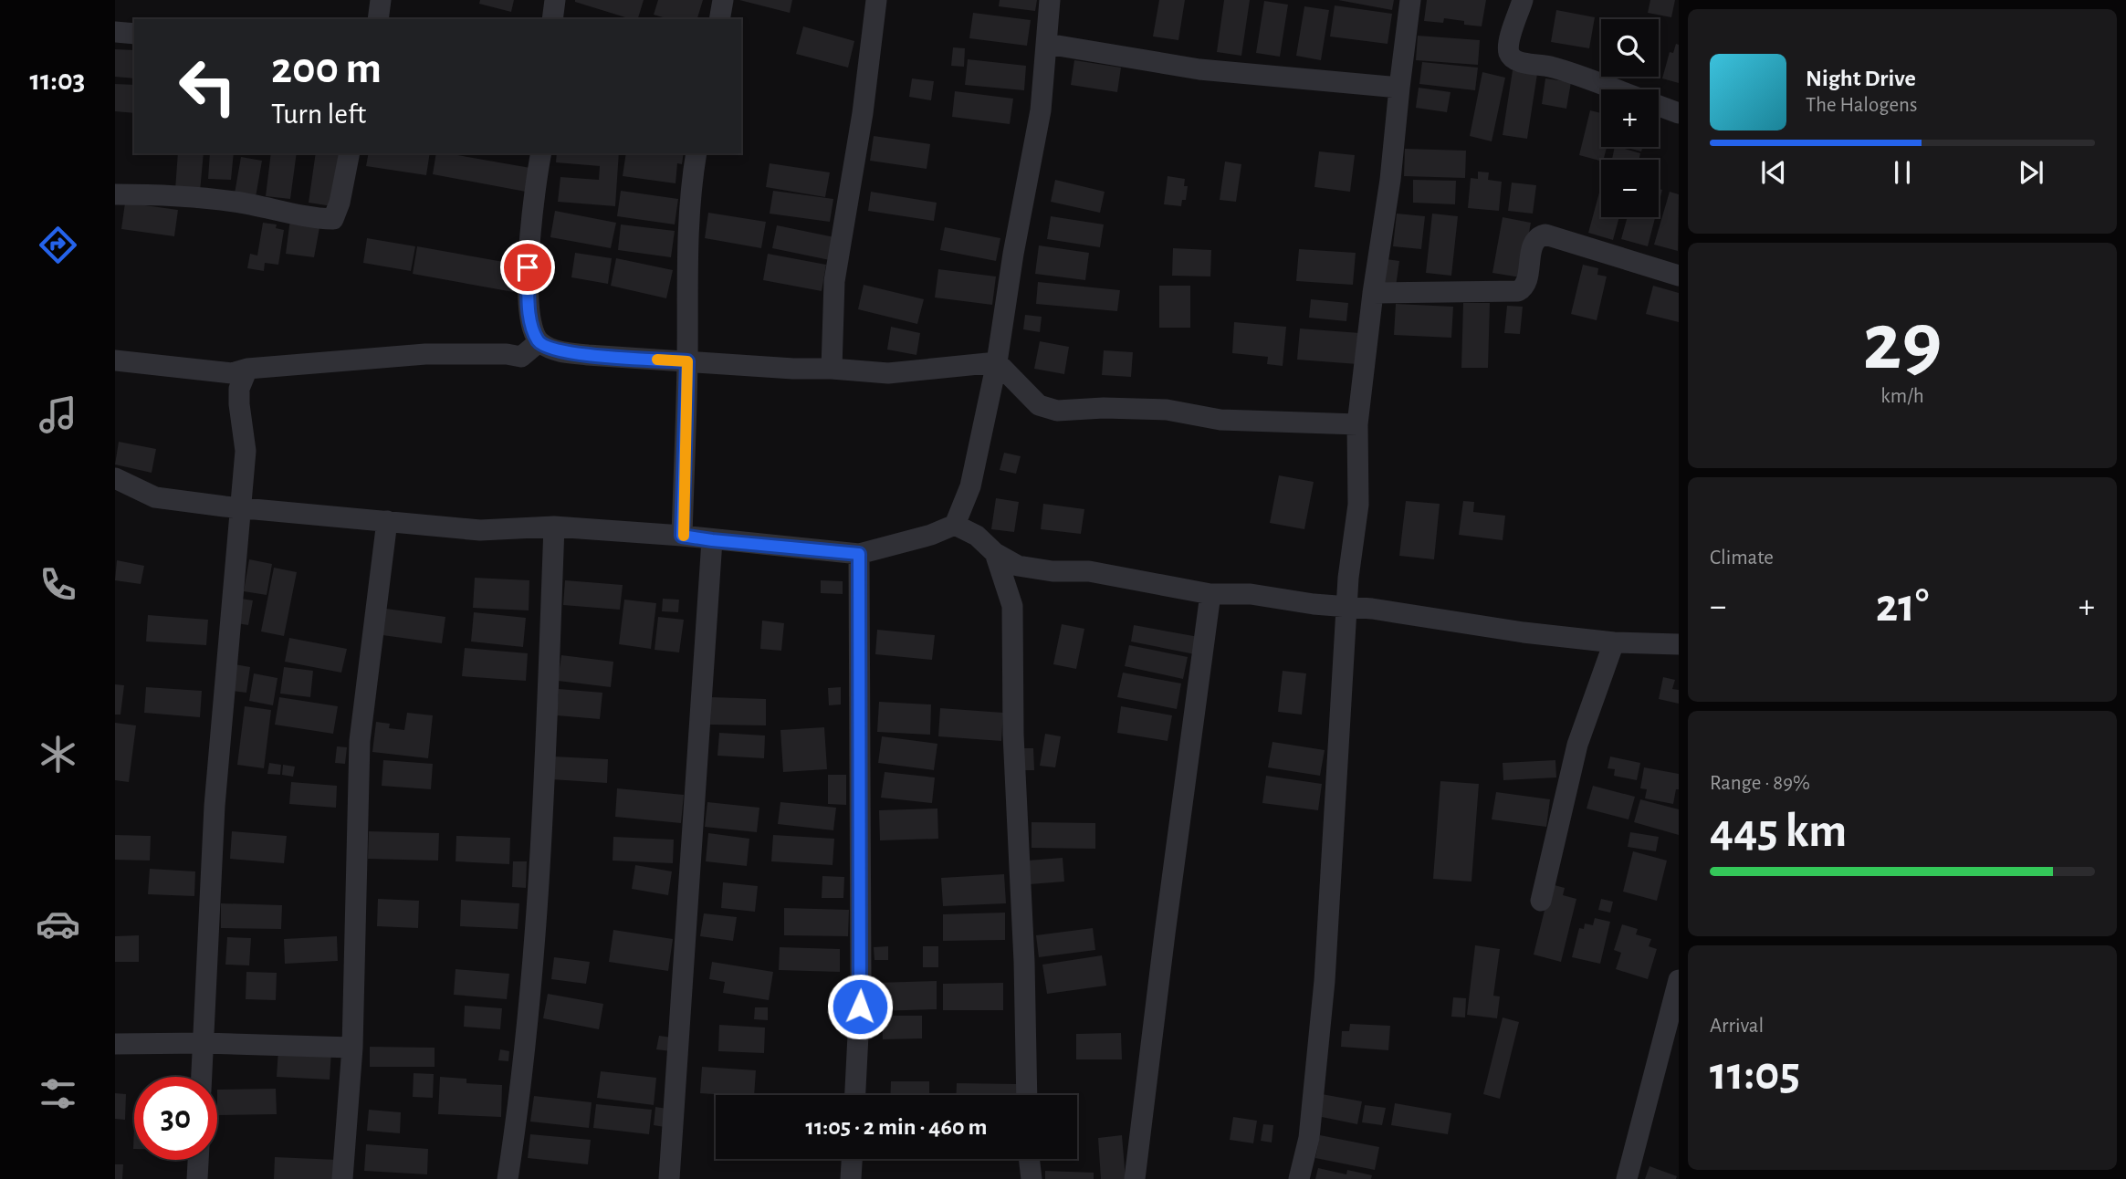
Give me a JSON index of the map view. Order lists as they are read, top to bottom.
{
  "page": {
    "tabs": "11:03",
    "map_buttons": ["+", "−"],
    "turn": ["200 m", "Turn left"],
    "song": ["Night Drive", "The Halogens"],
    "tile": [
      ["29", "km/h"],
      "Climate",
      ["Range · 89%", "445 km"],
      ["Arrival", "11:05"]
    ],
    "heat": ["−", "21°", "+"],
    "limit": "30",
    "trip": "11:05 · 2 min · 460 m"
  }
}
